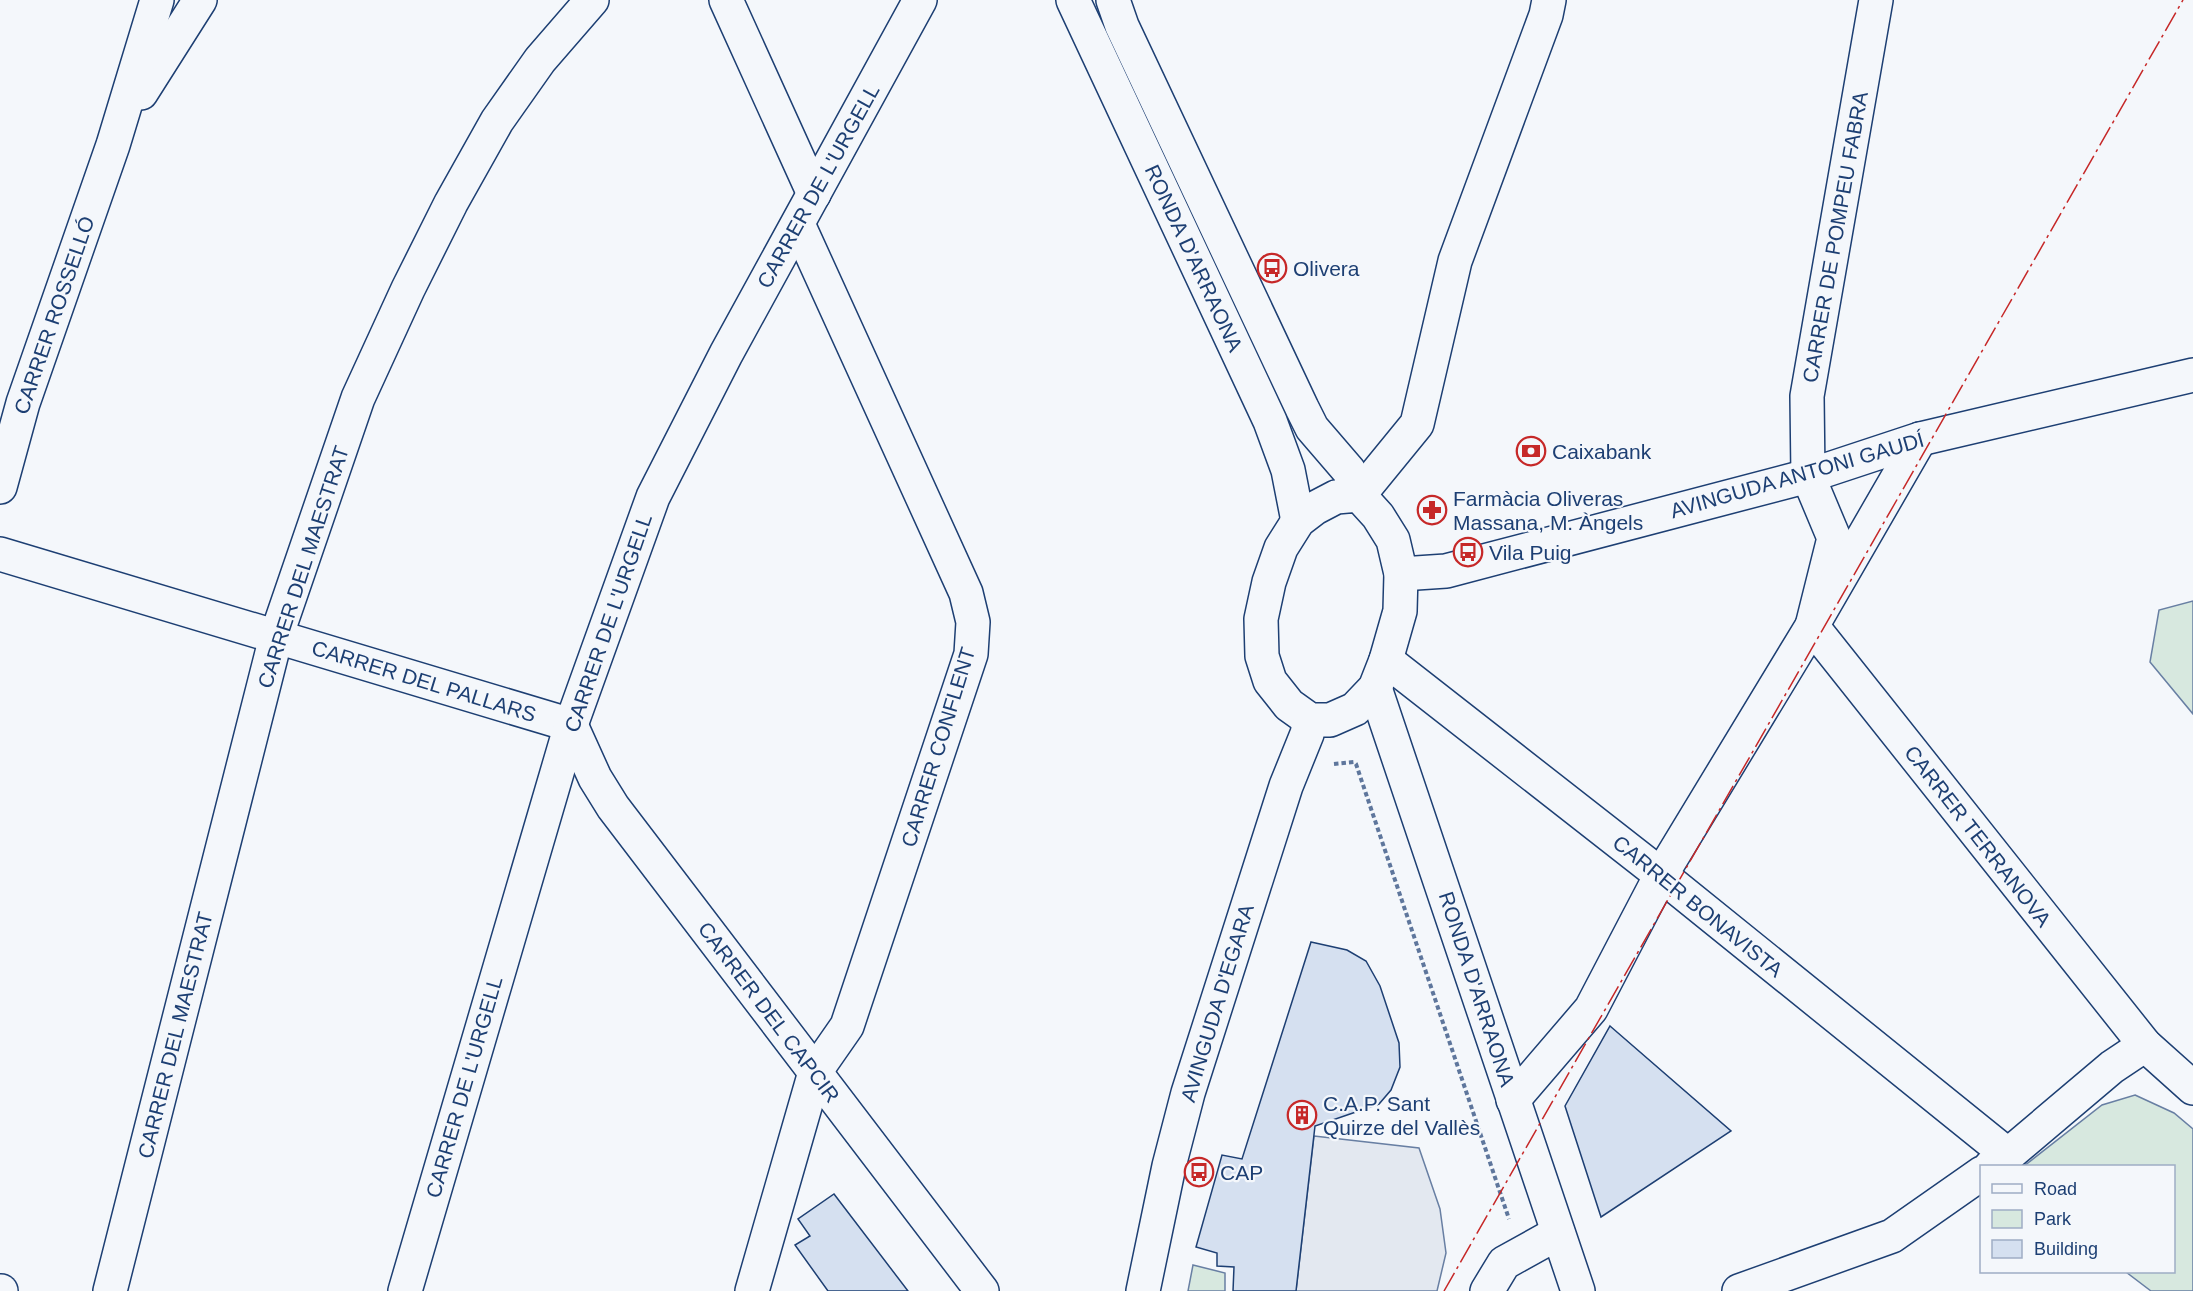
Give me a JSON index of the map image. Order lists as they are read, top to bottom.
{
  "streets": {
    "street": [
      "CARRER DE L'URGELL",
      "CARRER DE POMPEU FABRA",
      "RONDA D'ARRAONA",
      "CARRER ROSSELLÓ",
      "AVINGUDA ANTONI GAUDÍ",
      "CARRER DEL MAESTRAT",
      "CARRER DEL PALLARS",
      "CARRER CONFLENT",
      "CARRER TERRANOVA",
      "CARRER BONAVISTA",
      "AVINGUDA D'EGARA",
      "CARRER DEL CAPCIR"
    ]
  },
  "crossings": [
    ["CARRER DE L'URGELL", "CARRER DEL PALLARS"],
    ["CARRER DE L'URGELL", "CARRER CONFLENT"],
    ["CARRER DE L'URGELL", "CARRER DEL CAPCIR"],
    ["CARRER DE POMPEU FABRA", "AVINGUDA ANTONI GAUDÍ"],
    ["RONDA D'ARRAONA", "AVINGUDA ANTONI GAUDÍ"],
    ["RONDA D'ARRAONA", "CARRER BONAVISTA"],
    ["RONDA D'ARRAONA", "AVINGUDA D'EGARA"],
    ["AVINGUDA ANTONI GAUDÍ", "CARRER BONAVISTA"],
    ["AVINGUDA ANTONI GAUDÍ", "AVINGUDA D'EGARA"],
    ["CARRER DEL MAESTRAT", "CARRER DEL PALLARS"],
    ["CARRER DEL PALLARS", "CARRER DEL CAPCIR"],
    ["CARRER CONFLENT", "CARRER DEL CAPCIR"],
    ["CARRER BONAVISTA", "AVINGUDA D'EGARA"]
  ],
  "places": {
    "bus stop": ["Olivera", "Vila Puig", "CAP"],
    "bank": ["Caixabank"],
    "pharmacy": ["Farmàcia Oliveras Massana, M. Àngels"],
    "building": ["C.A.P. Sant Quirze del Vallès"]
  },
  "legend": ["Road", "Park", "Building"]
}
